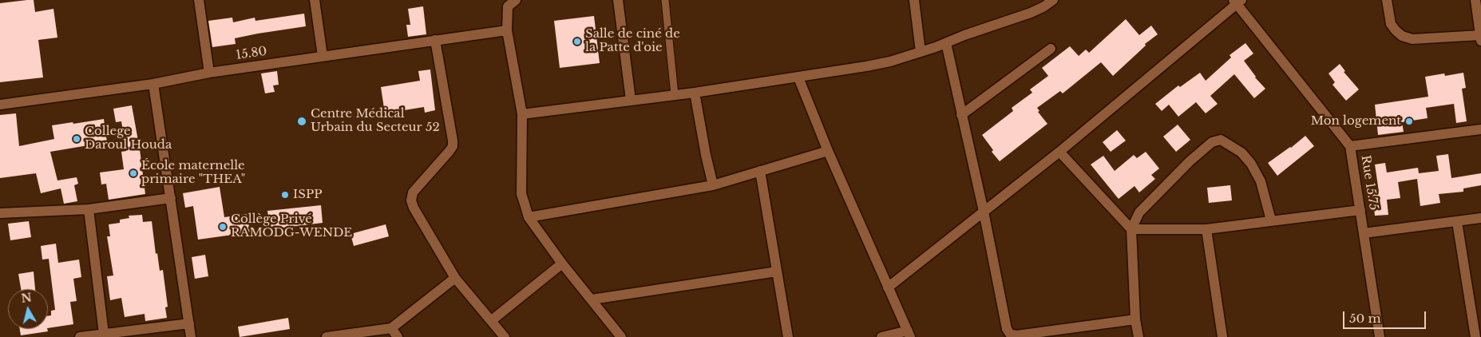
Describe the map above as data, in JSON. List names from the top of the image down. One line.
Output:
{"streets":{"street":["15.80","Rue 15.75"]},"places":["Salle de ciné de la Patte d'oie","Centre Médical Urbain du Secteur 52","Mon logement","College Daroul Houda","École maternelle primaire \"THEA\"","ISPP","Collège Privé RAMODG-WENDE"],"scale_bar":"50 m","north":"top"}
